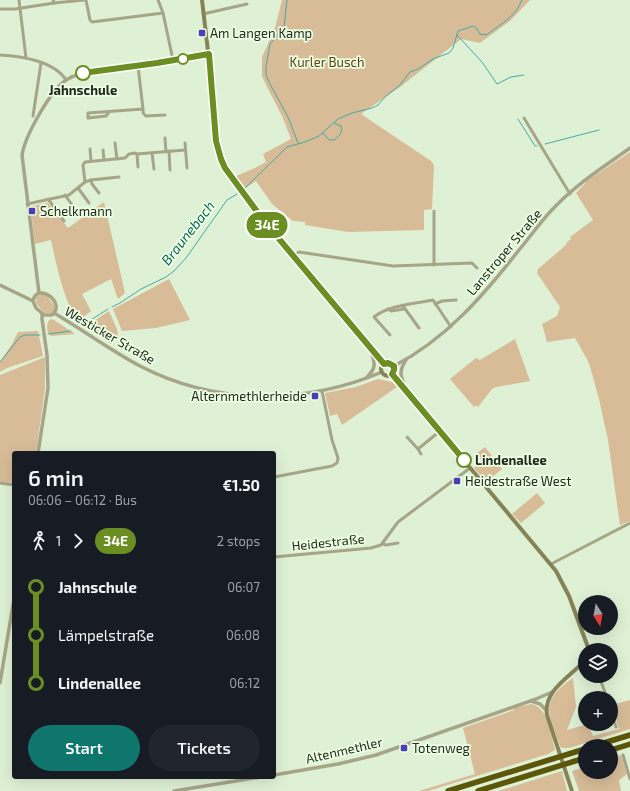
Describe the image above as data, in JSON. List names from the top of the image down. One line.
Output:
{"streets":{"street":["Lanstroper Straße","Westicker Straße","Heidestraße","Altenmethler"]},"crossings":[["Lanstroper Straße","Westicker Straße"]],"water":["Braunebach"],"parks":["Kurler Busch"],"places":{"transit":["Am Langen Kamp","Schelkmann","Alternmethlerheide","Heidestraße West","Totenweg"],"other":["Jahnschule","Lindenallee"]},"lines":["bus line 34E"],"north":"bottom","page":{"on_map":"34E","heading":["6 min","06:06 – 06:12 · Bus","€1.50"],"legs":["1","34E","2 stops"],"list":[{"name":"Jahnschule","value":"06:07"},{"name":"Lämpelstraße","value":"06:08"},{"name":"Lindenallee","value":"06:12"}],"map_buttons":["+","−"],"buttons":["Start","Tickets"]}}
